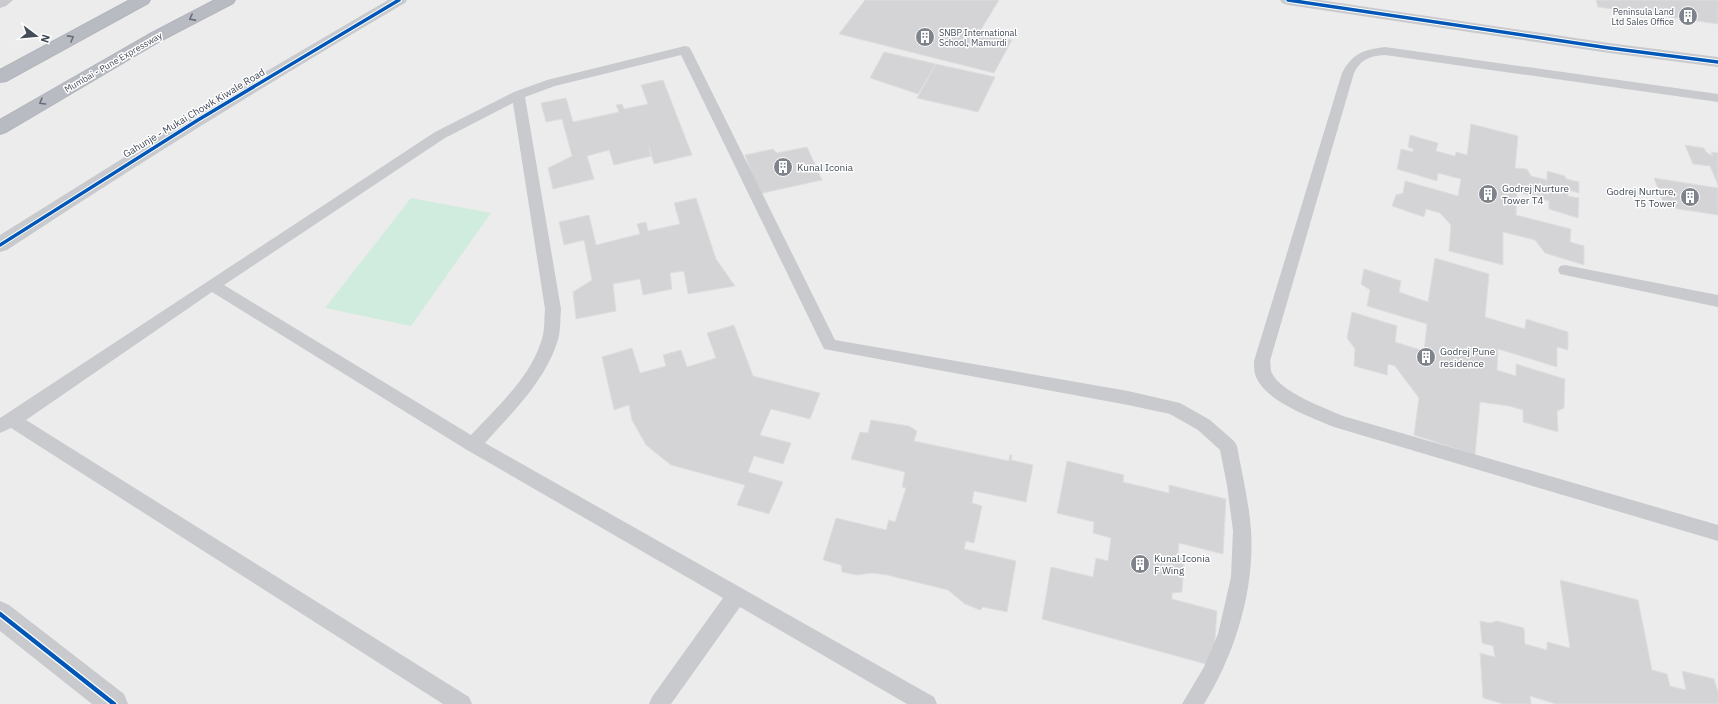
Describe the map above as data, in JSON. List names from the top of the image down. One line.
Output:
{"streets":{"highway":["Mumbai - Pune Expressway"],"street":["Gahunje - Mukai Chowk Kiwale Road"]},"places":{"building":["Peninsula Land Ltd Sales Office","SNBP International School, Mamurdi","Kunal Iconia","Godrej Nurture Tower T4","Godrej Nurture, T5 Tower","Godrej Pune residence","Kunal Iconia F Wing"]},"north":"right"}
